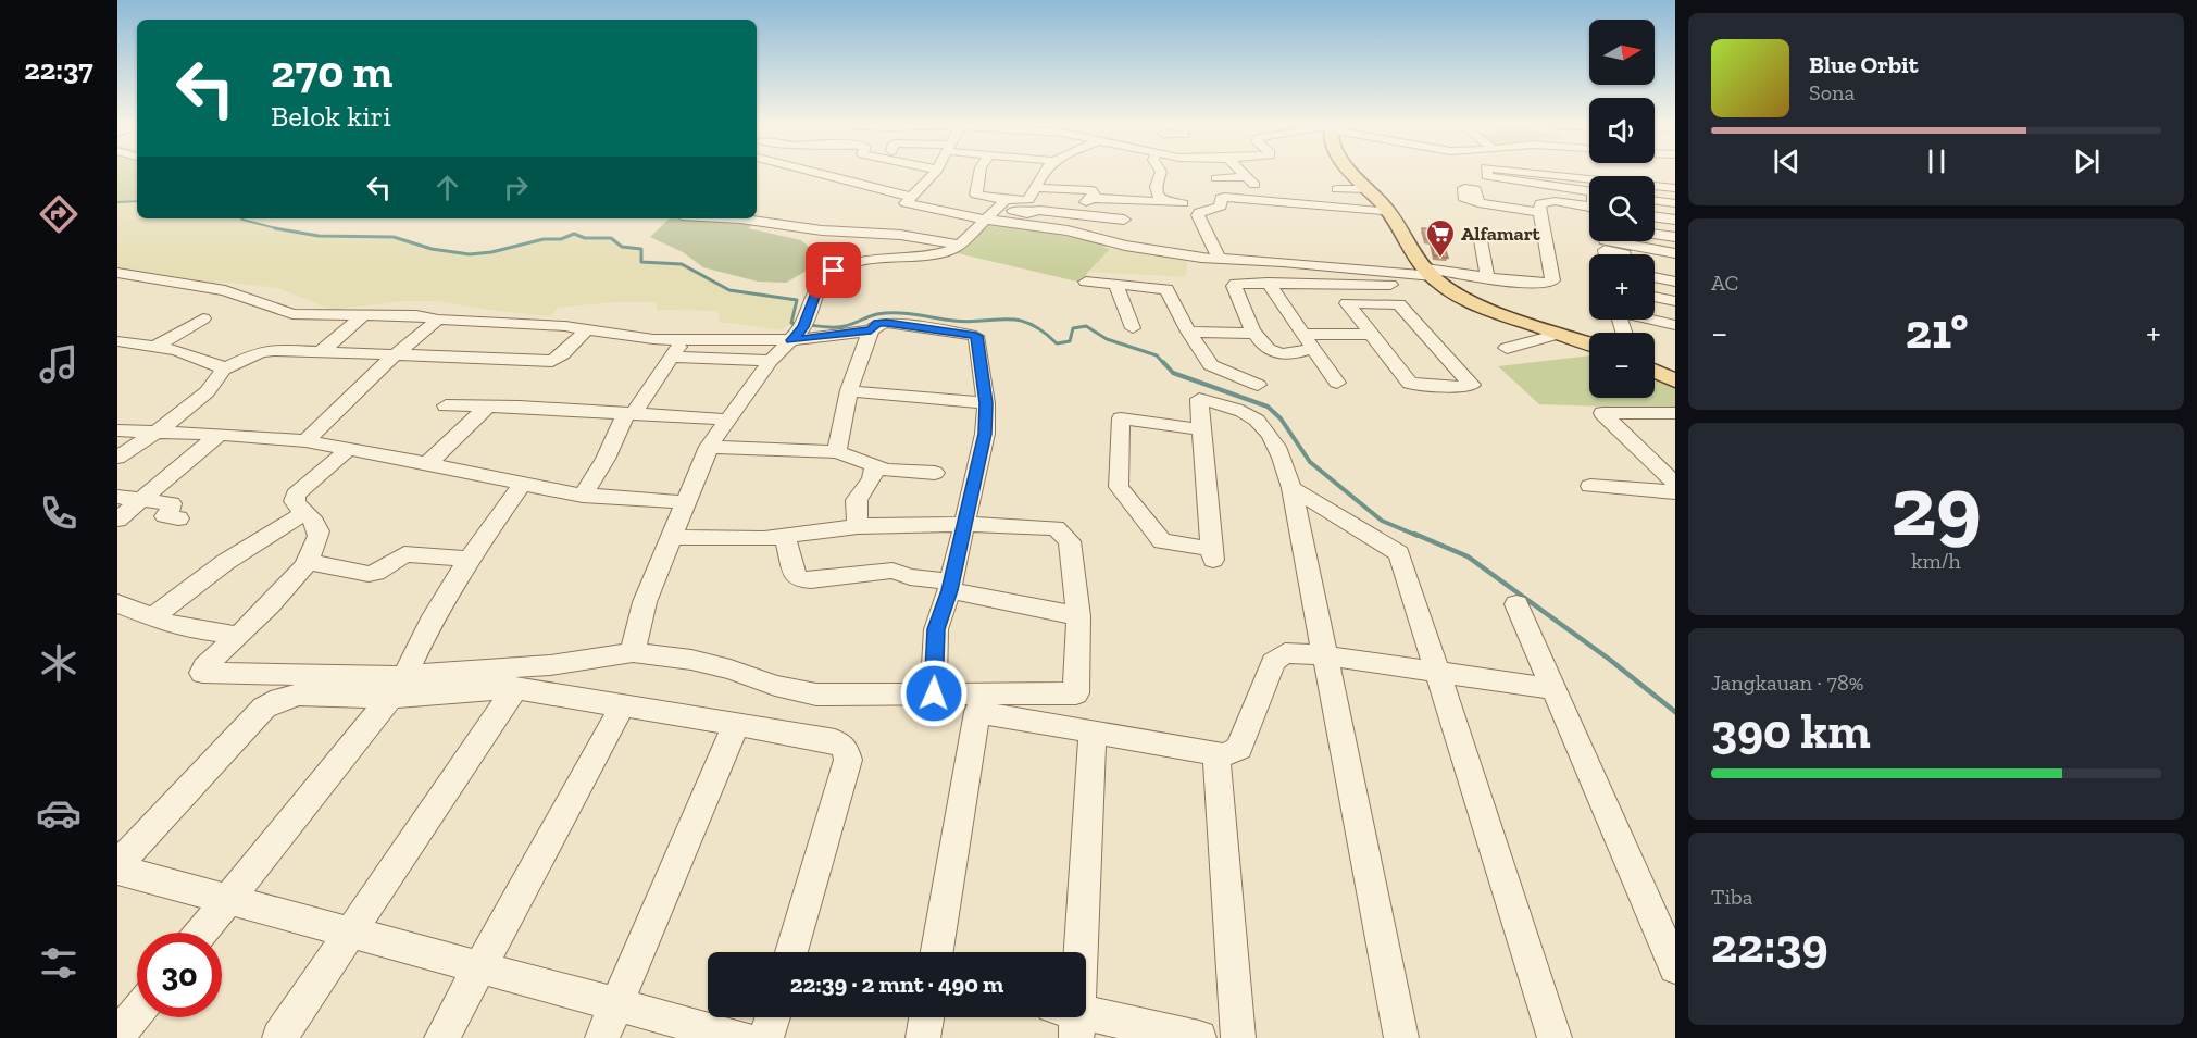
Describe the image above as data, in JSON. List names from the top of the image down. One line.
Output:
{"places":{"supermarket":["Alfamart"]},"north":"right","page":{"tabs":"22:37","map_buttons":["+","−"],"turn":["270 m","Belok kiri"],"song":["Blue Orbit","Sona"],"tile":["AC",["29","km/h"],["Jangkauan · 78%","390 km"],["Tiba","22:39"]],"heat":["−","21°","+"],"limit":"30","trip":"22:39 · 2 mnt · 490 m"}}
